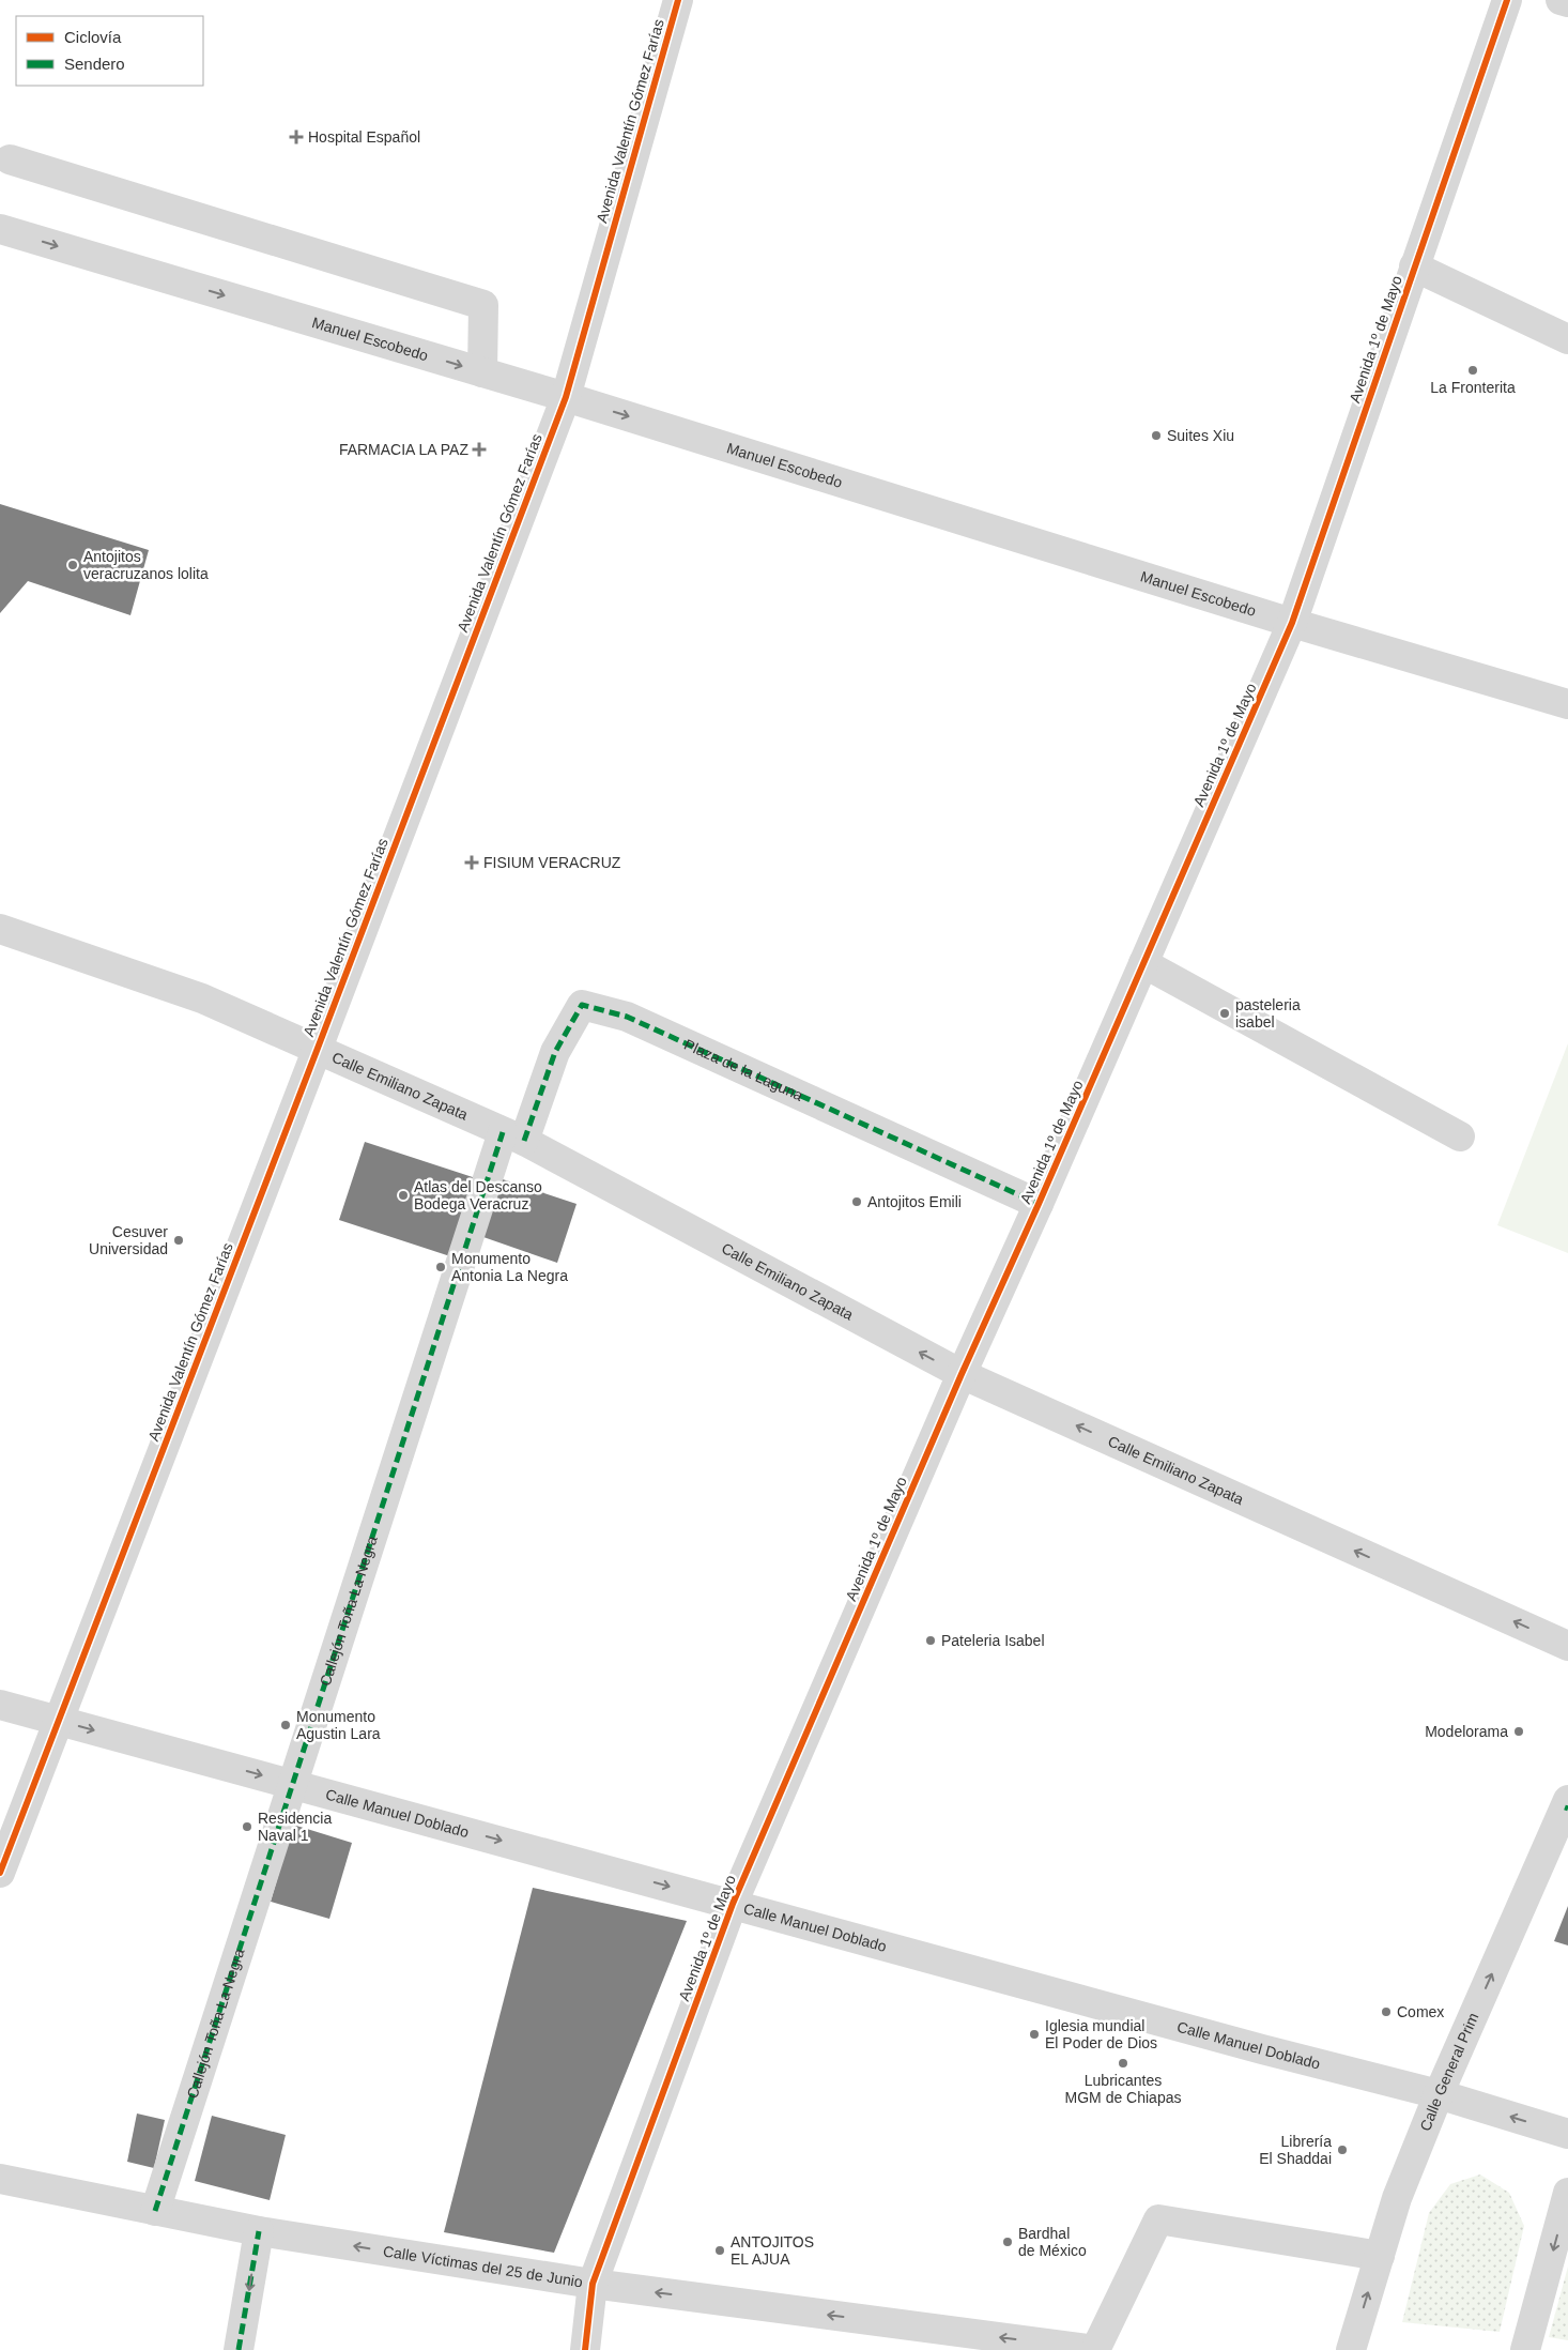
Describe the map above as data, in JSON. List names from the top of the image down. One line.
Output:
{"streets":{"street":["Avenida Valentín Gómez Farías","Manuel Escobedo","Avenida 1º de Mayo","Plaza de la Laguna","Calle Emiliano Zapata","Callejón Toña La Negra","Calle Manuel Doblado","Calle General Prim","Calle Víctimas del 25 de Junio"]},"crossings":[["Avenida Valentín Gómez Farías","Manuel Escobedo"],["Avenida Valentín Gómez Farías","Calle Emiliano Zapata"],["Avenida Valentín Gómez Farías","Calle Manuel Doblado"],["Manuel Escobedo","Avenida 1º de Mayo"],["Avenida 1º de Mayo","Plaza de la Laguna"],["Avenida 1º de Mayo","Calle Emiliano Zapata"],["Avenida 1º de Mayo","Calle Manuel Doblado"],["Avenida 1º de Mayo","Calle Víctimas del 25 de Junio"],["Plaza de la Laguna","Calle Emiliano Zapata"],["Plaza de la Laguna","Callejón Toña La Negra"],["Calle Emiliano Zapata","Callejón Toña La Negra"],["Callejón Toña La Negra","Calle Manuel Doblado"],["Callejón Toña La Negra","Calle Víctimas del 25 de Junio"],["Calle Manuel Doblado","Calle General Prim"]],"one_way":["Calle Emiliano Zapata","Calle General Prim","Calle Víctimas del 25 de Junio"],"places":{"health":["Hospital Español","FARMACIA LA PAZ","FISIUM VERACRUZ"],"other":["La Fronterita","Suites Xiu","Antojitos veracruzanos lolita","pasteleria isabel","Atlas del Descanso Bodega Veracruz","Antojitos Emili","Cesuver Universidad","Monumento Antonia La Negra","Pateleria Isabel","Monumento Agustin Lara","Modelorama","Residencia Naval 1","Comex","Iglesia mundial El Poder de Dios","Lubricantes MGM de Chiapas","Librería El Shaddai","Bardhal de México","ANTOJITOS EL AJUA"]},"legend":["Ciclovía","Sendero"]}
